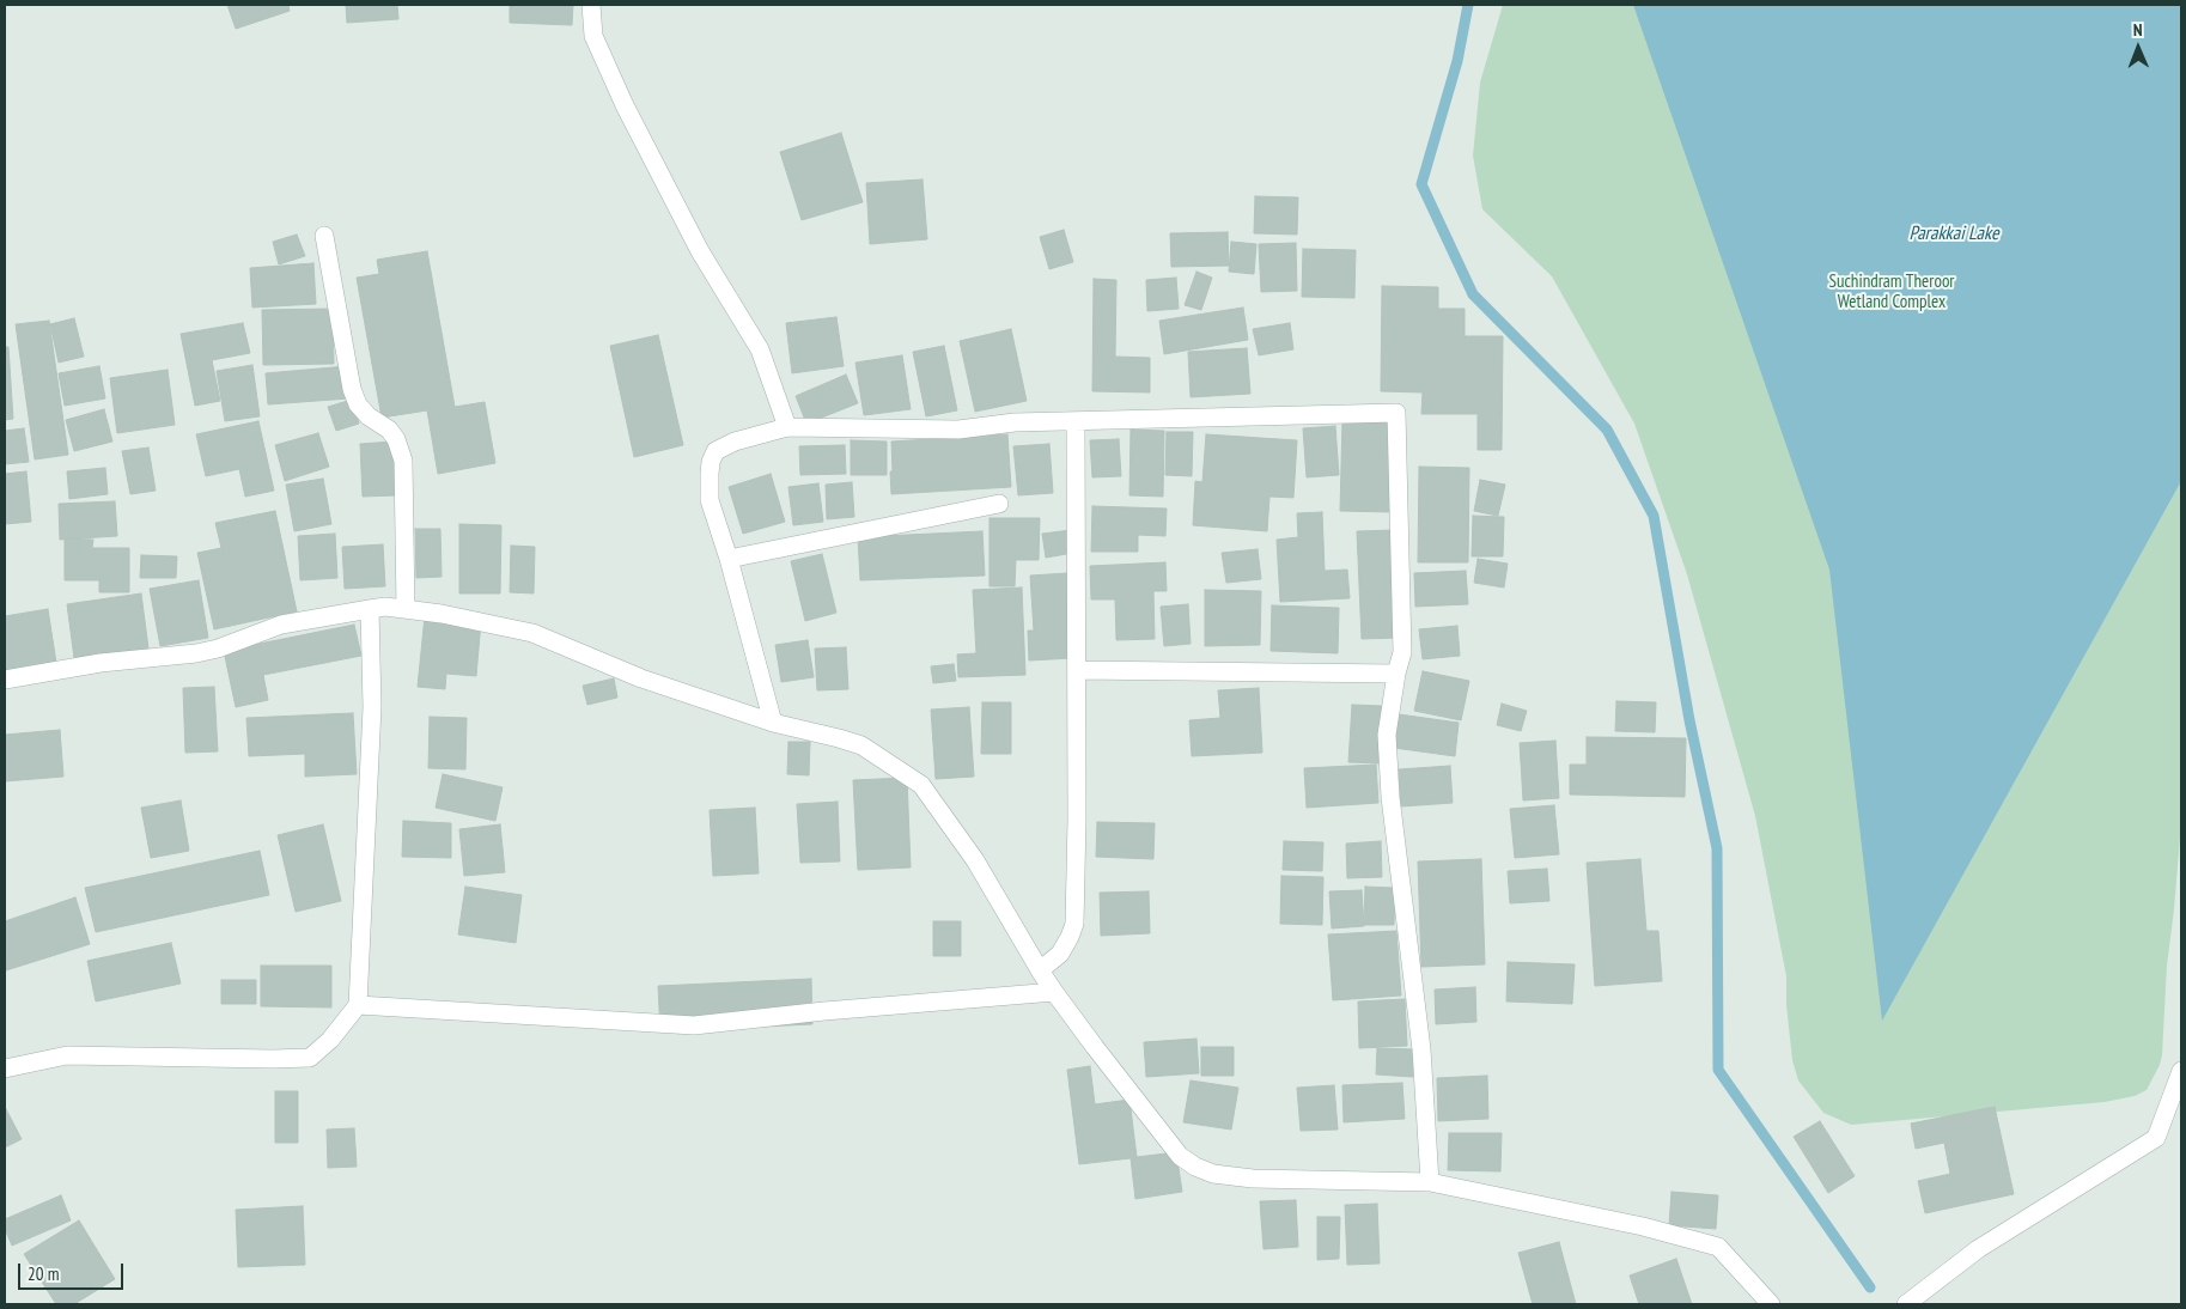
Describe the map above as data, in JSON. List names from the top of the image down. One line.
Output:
{"water":["Parakkai Lake"],"parks":["Suchindram Theroor Wetland Complex"],"scale_bar":"20 m","north":"top"}
